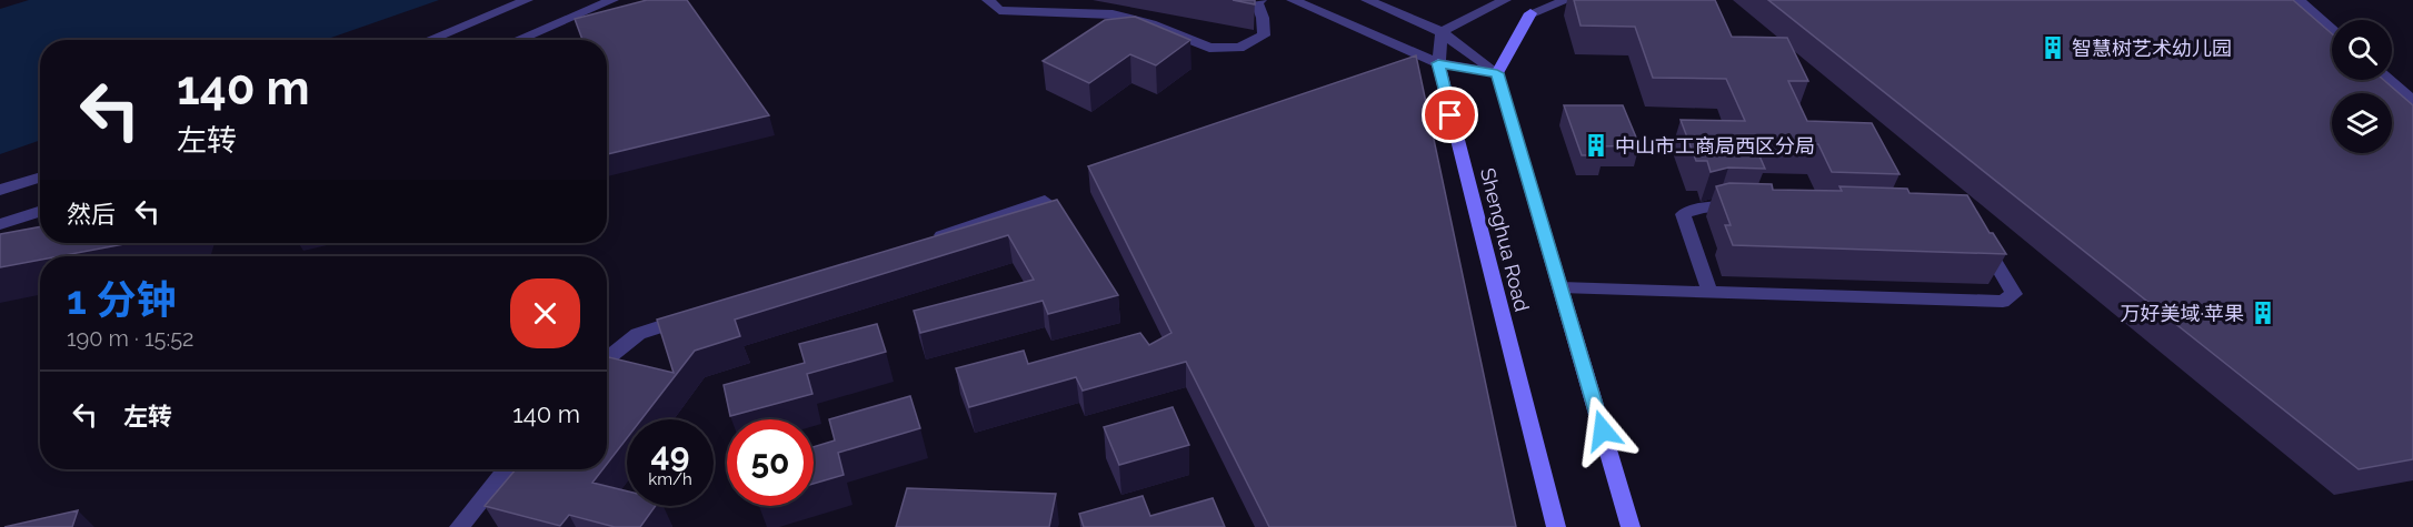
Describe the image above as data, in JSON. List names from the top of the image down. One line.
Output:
{"streets":{"main road":["Shenghua Road"]},"places":{"building":["智慧树艺术幼儿园","中山市工商局西区分局","万好美域·苹果"]},"page":{"turn":["140 m","左转"],"then":"然后","heading":["1 分钟","190 m · 15:52"],"list":[{"name":"左转","value":"140 m"}],"speed":"49 km/h","limit":"50"}}
